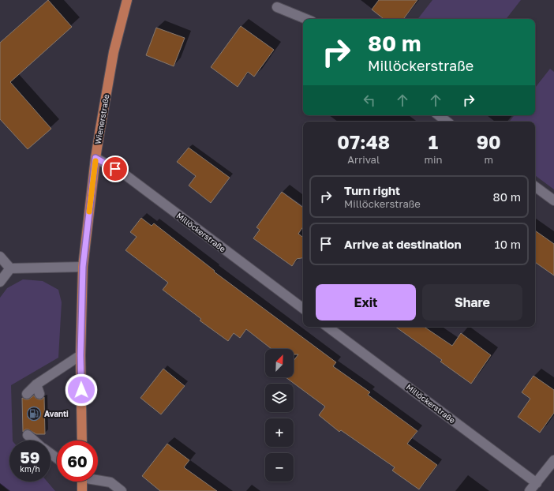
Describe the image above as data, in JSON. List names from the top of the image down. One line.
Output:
{"streets":{"main road":["Wienerstraße"],"street":["Millöckerstraße"]},"crossings":[["Wienerstraße","Millöckerstraße"]],"places":{"fuel station":["Avanti"]},"north":"top right","page":{"turn":["80 m","Millöckerstraße"],"eta":["07:48","Arrival","1","min","90","m"],"list":[{"name":"Turn right","note":"Millöckerstraße","value":"80 m"},{"name":"Arrive at destination","value":"10 m"}],"buttons":["Exit","Share"],"map_buttons":["+","−"],"speed":"59 km/h","limit":"60"}}
